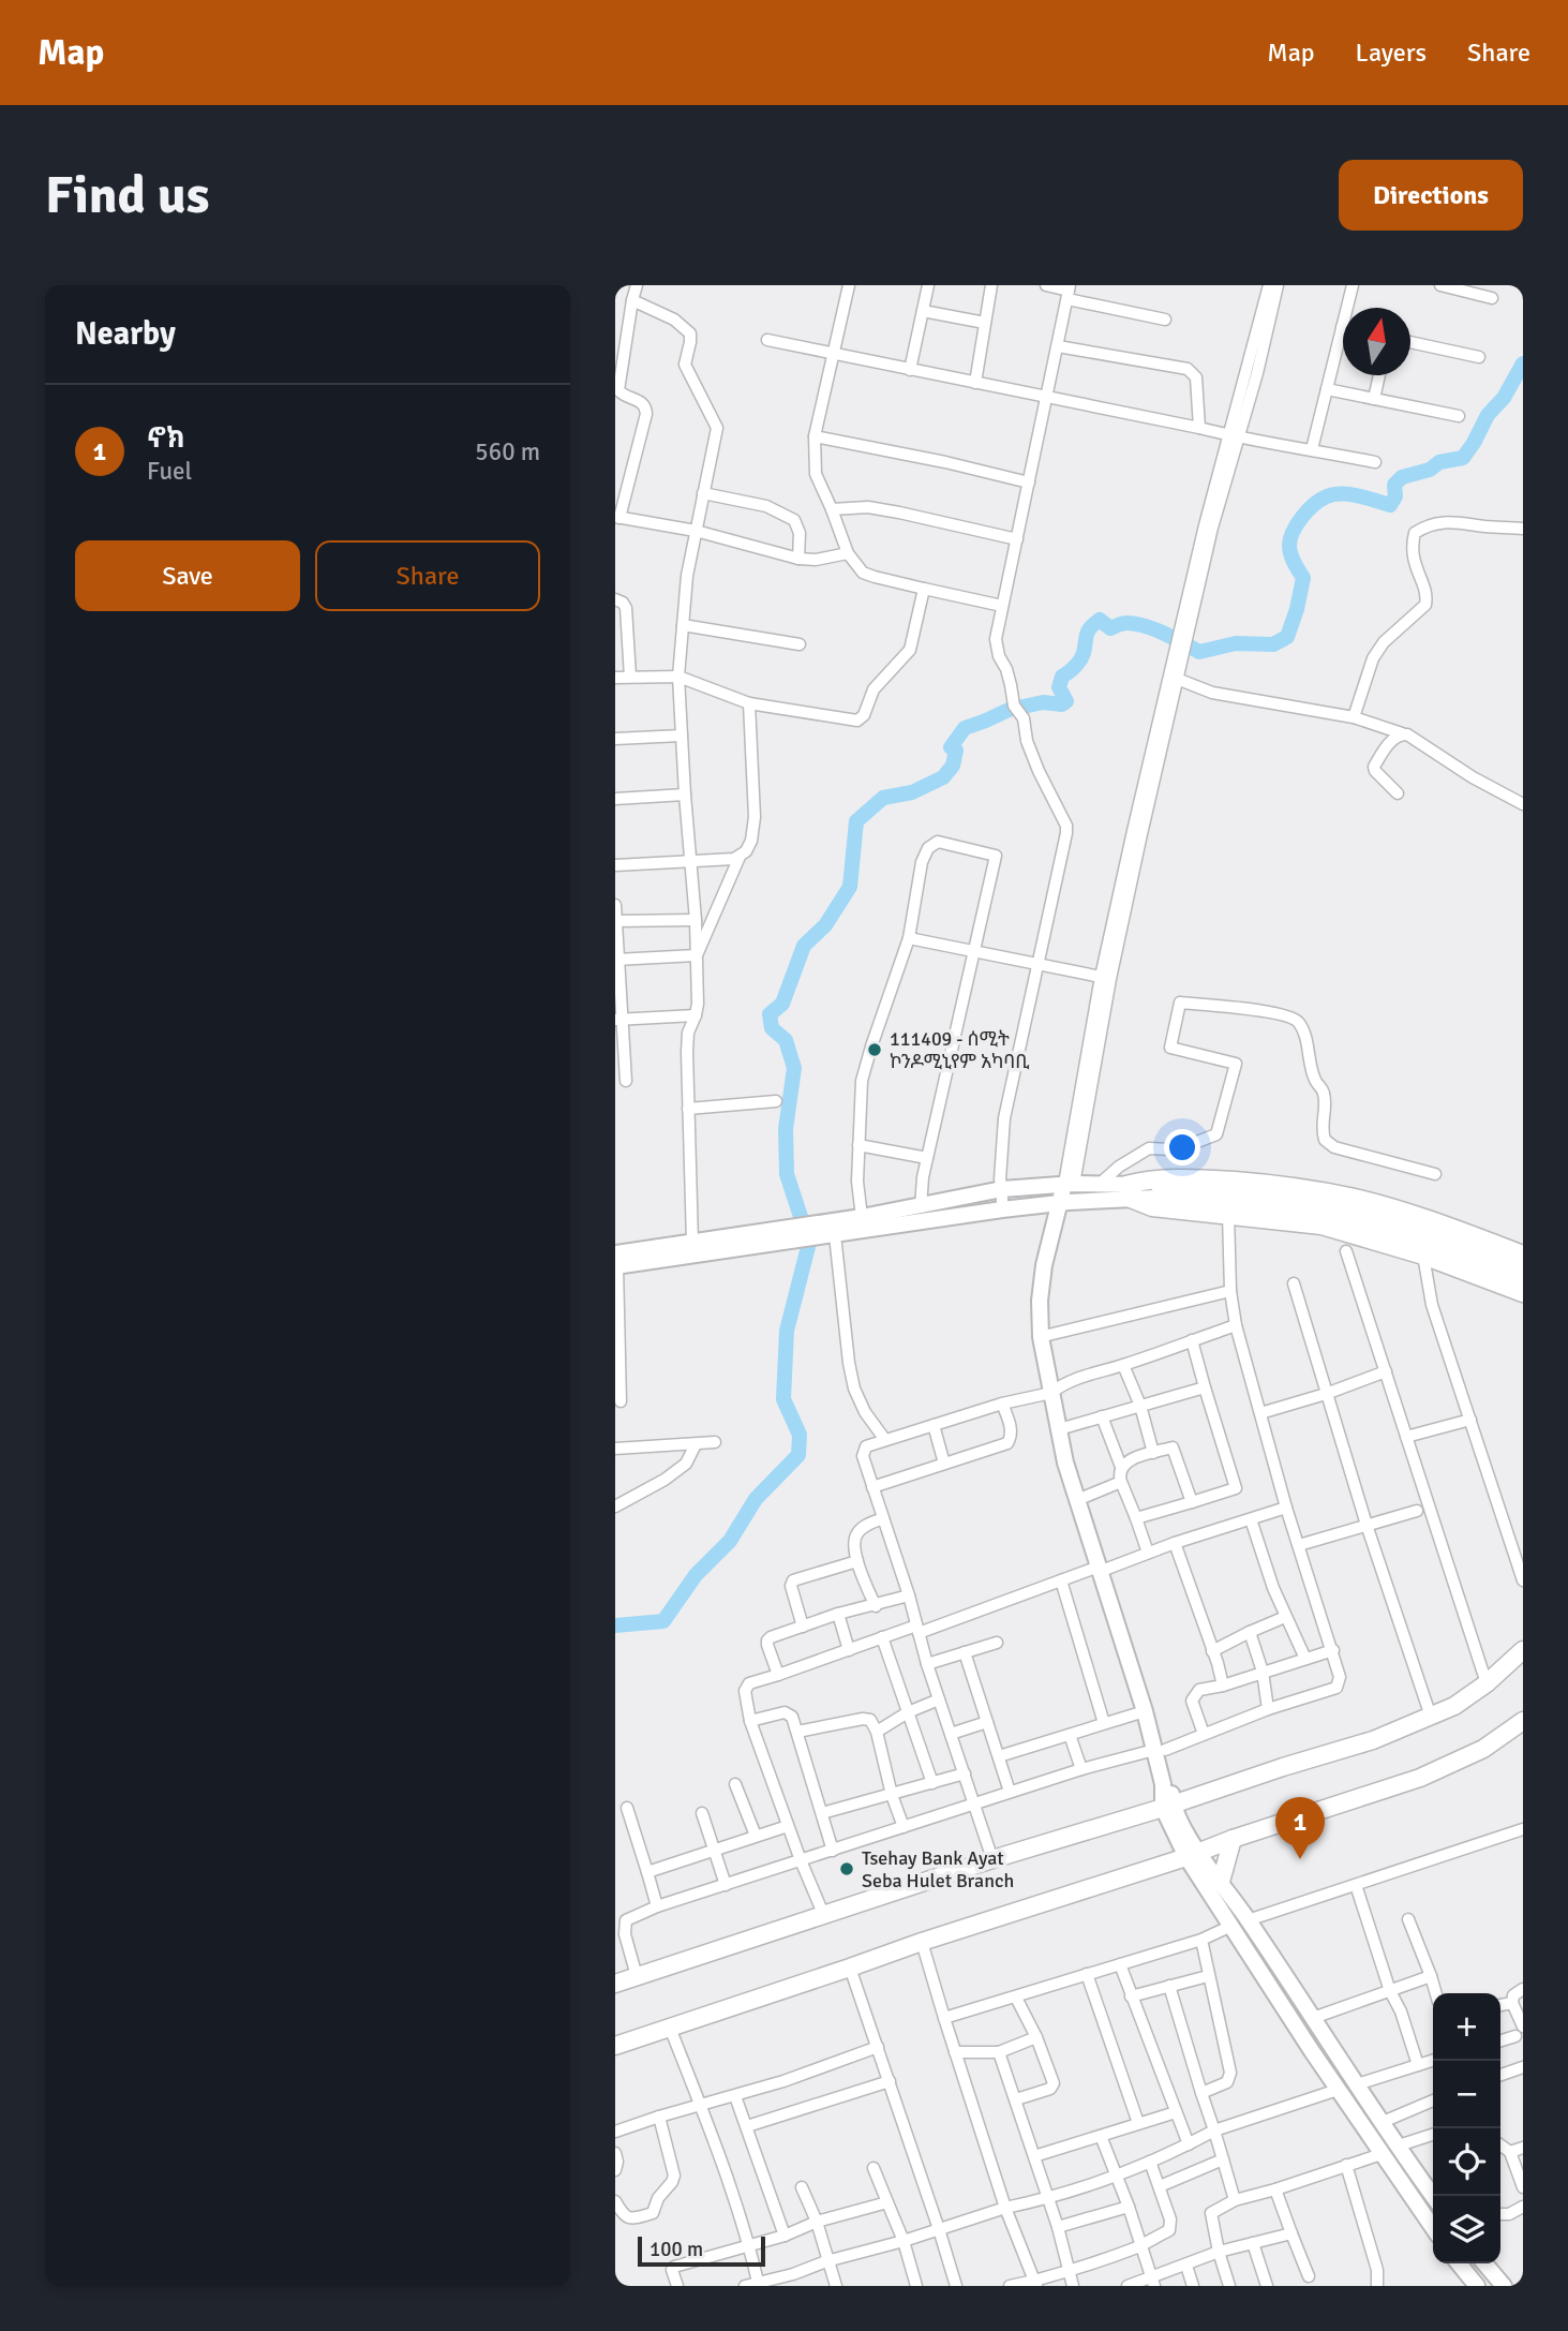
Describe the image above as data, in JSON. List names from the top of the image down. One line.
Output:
{"places":["111409 - ሰሚት ኮንዶሚኒየም አካባቢ","Tsehay Bank Ayat Seba Hulet Branch"],"scale_bar":"100 m","north":"top","page":{"header":"Map","nav":["Map","Layers","Share"],"buttons":["Directions",["Save","Share"]],"title":"Find us","heading":"Nearby","list":[{"mark":"1","name":"ኖክ","note":"Fuel","value":"560 m"}],"pins":"1","map_buttons":["+","−"],"scale":"100 m"}}
